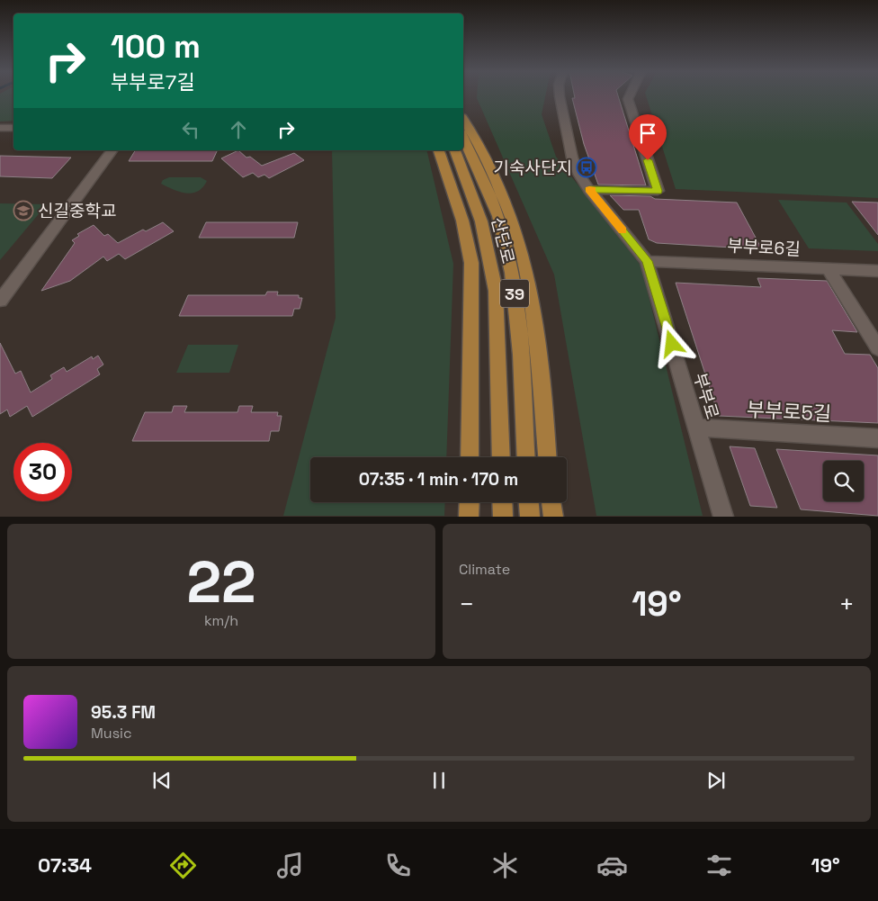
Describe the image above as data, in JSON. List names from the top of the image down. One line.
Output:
{"streets":{"main road":["산단로","39"],"street":["부부로6길","부부로","부부로5길"]},"crossings":[["부부로6길","부부로"],["부부로","부부로5길"]],"places":{"bus stop":["기숙사단지"],"school or university":["신길중학교"]},"page":{"turn":["100 m","부부로7길"],"limit":"30","trip":"07:35 · 1 min · 170 m","tile":[["22","km/h"],"Climate"],"heat":["−","19°","+"],"song":["95.3 FM","Music"],"tabs":["07:34","19°"]}}
